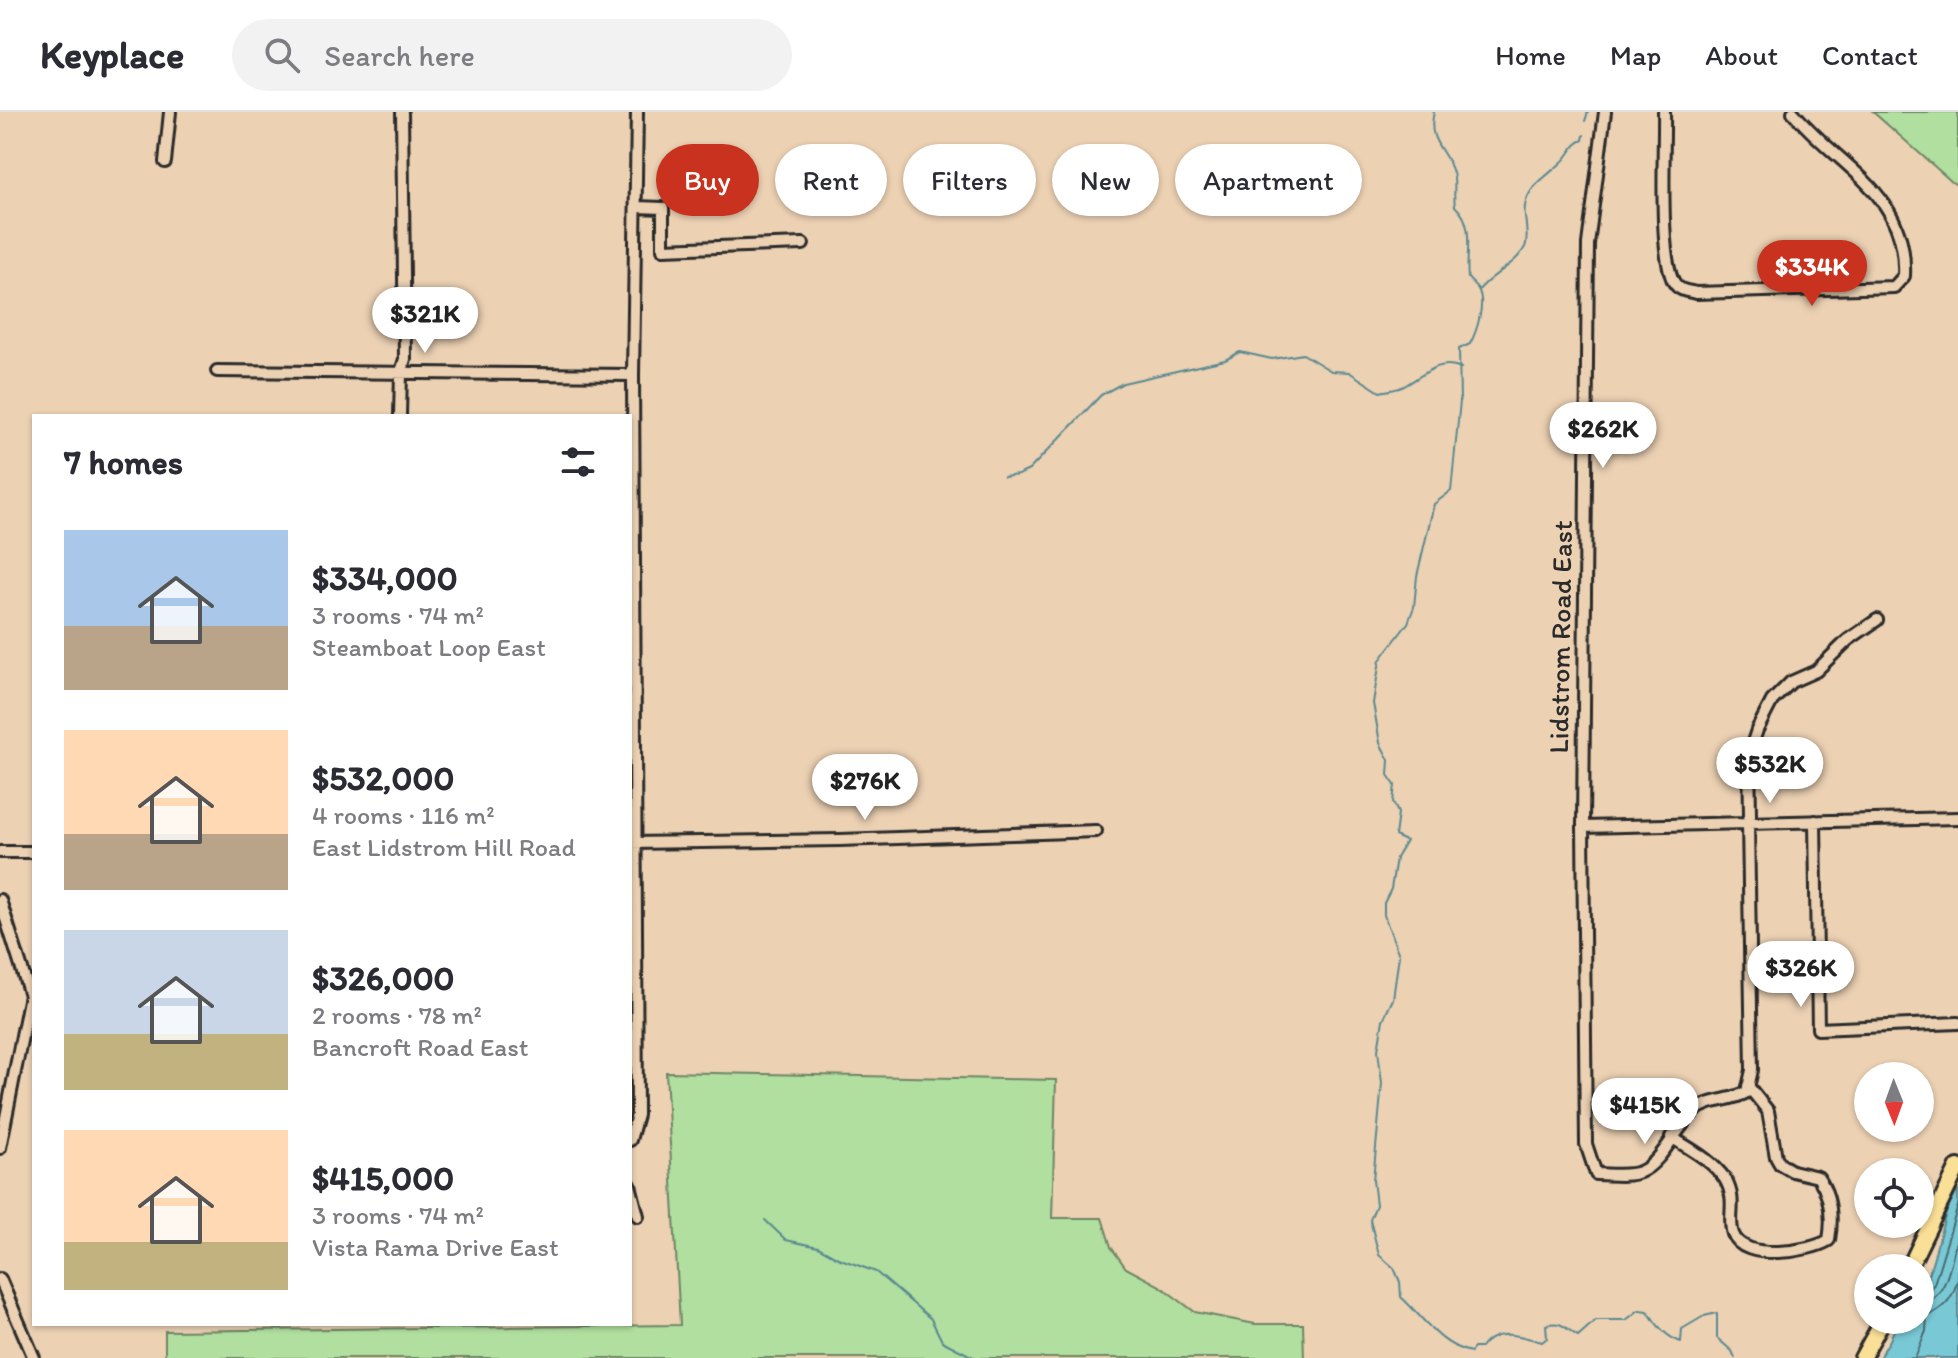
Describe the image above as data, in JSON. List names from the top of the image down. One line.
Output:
{"streets":{"street":["Lidstrom Road East"]},"north":"bottom","page":{"header":"Keyplace","search":"Search here","nav":["Home","Map","About","Contact"],"chip":["Buy","Rent","Filters","New","Apartment"],"price":["$334K","$321K","$262K","$532K","$276K","$326K","$415K"],"heading":"7 homes","list":[{"name":"$334,000","note":"3 rooms · 74 m² · Steamboat Loop East"},{"name":"$532,000","note":"4 rooms · 116 m² · East Lidstrom Hill Road"},{"name":"$326,000","note":"2 rooms · 78 m² · Bancroft Road East"},{"name":"$415,000","note":"3 rooms · 74 m² · Vista Rama Drive East"}]}}
